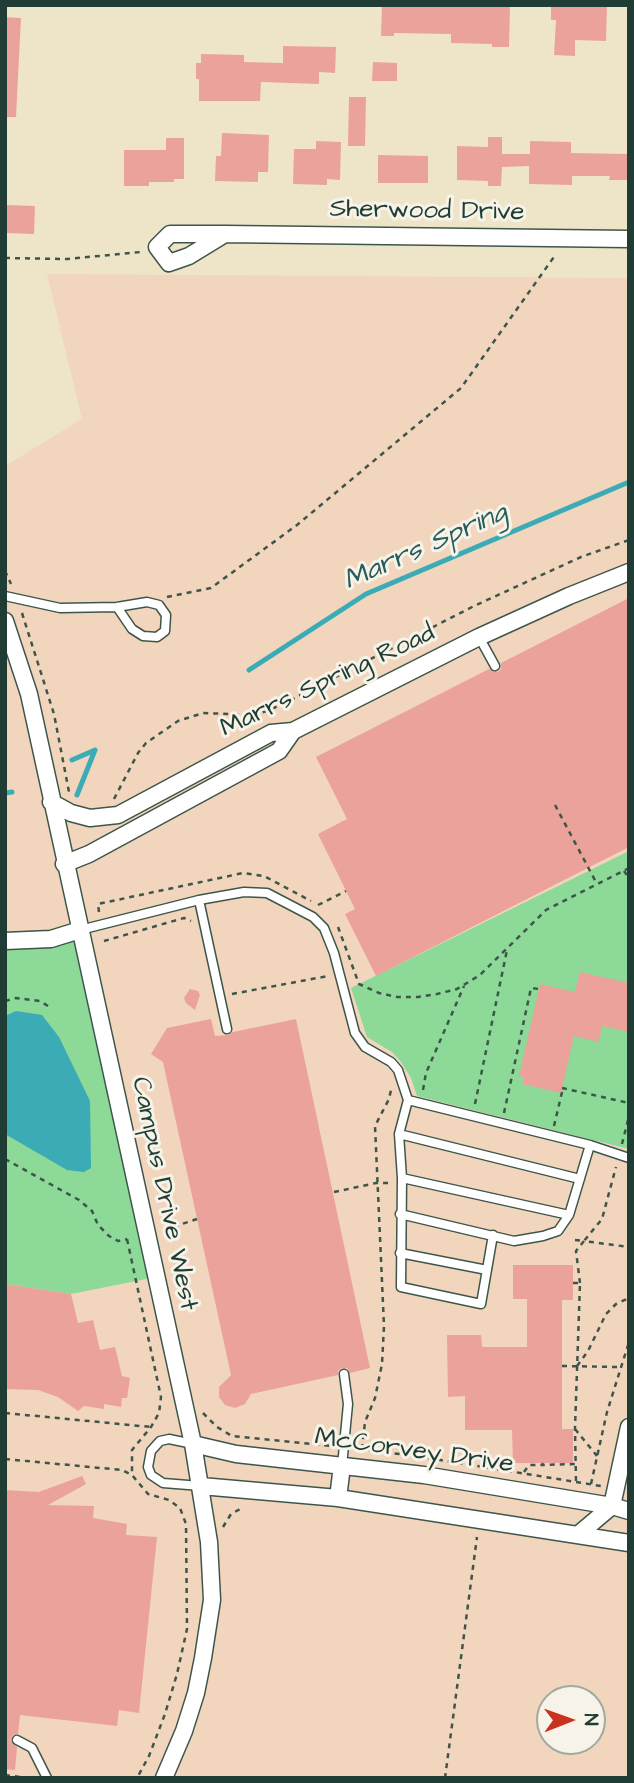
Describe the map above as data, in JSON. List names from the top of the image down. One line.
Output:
{"streets":{"street":["Sherwood Drive","Marrs Spring Road","Campus Drive West","McCorvey Drive"]},"crossings":[["Marrs Spring Road","Campus Drive West"],["Campus Drive West","McCorvey Drive"]],"water":["Marrs Spring"],"north":"right"}
